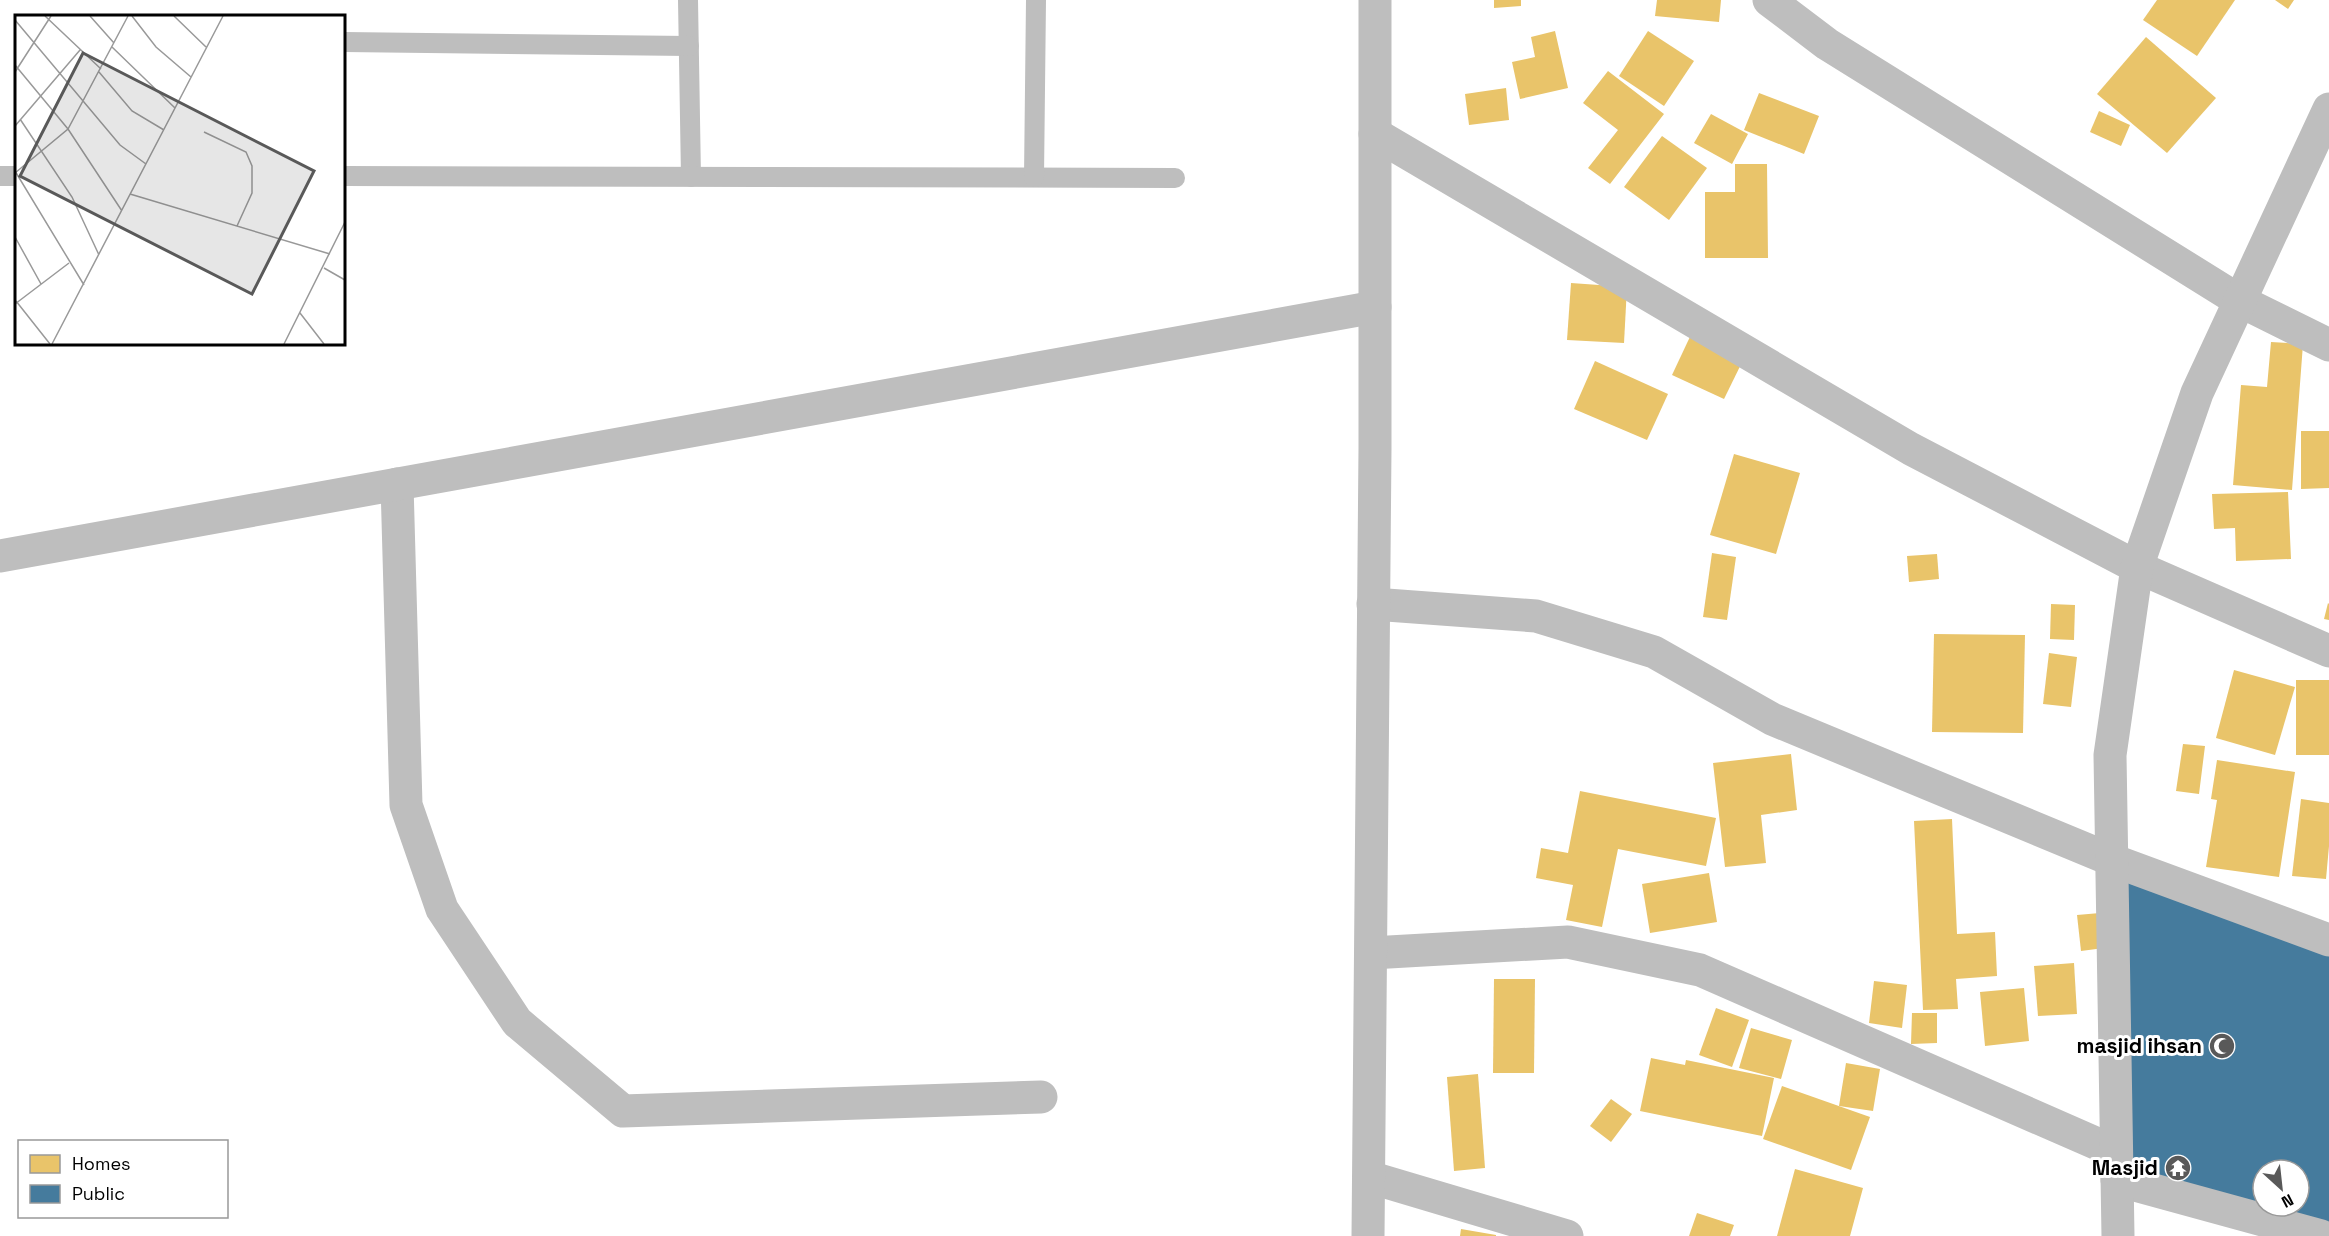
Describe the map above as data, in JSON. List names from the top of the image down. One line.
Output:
{"places":{"mosque":["masjid ihsan"],"temple":["Masjid"]},"legend":["Homes","Public"],"north":"bottom right"}
